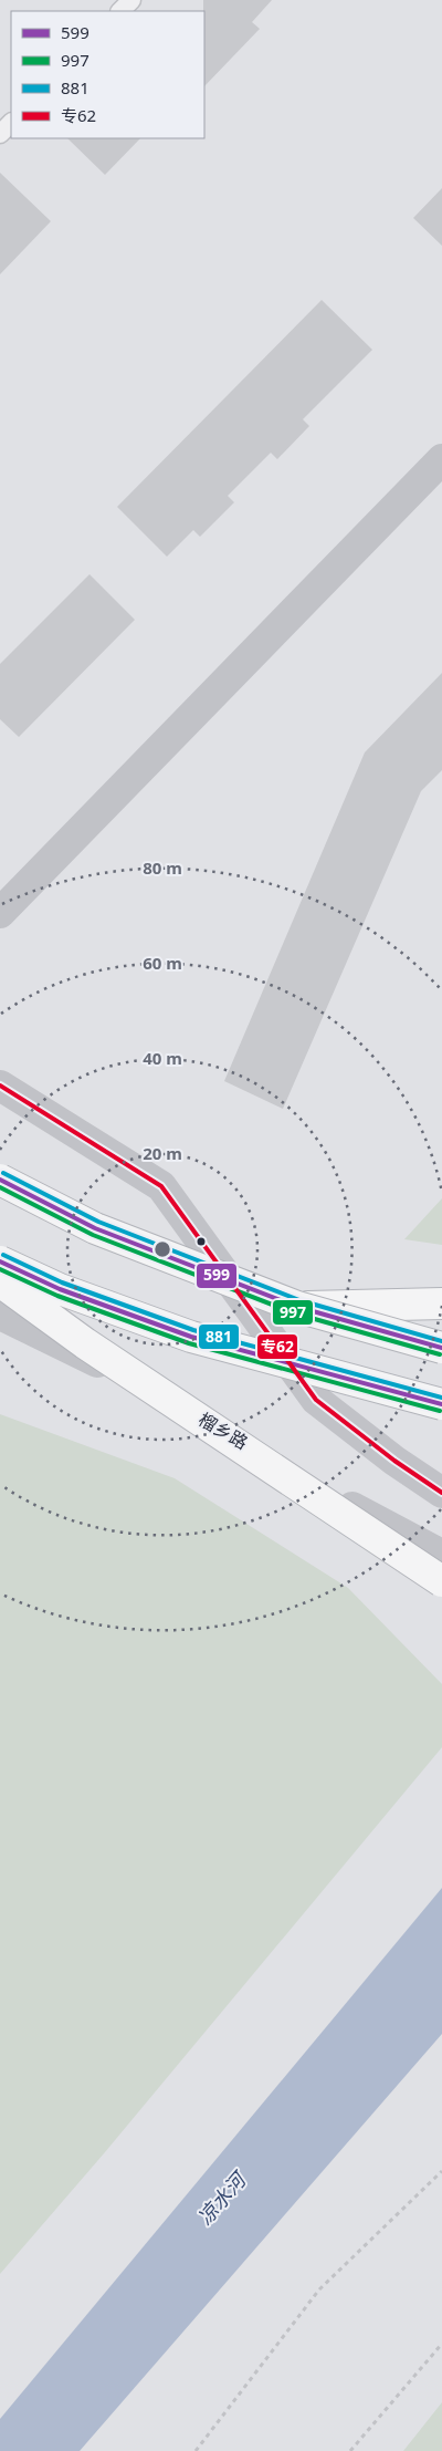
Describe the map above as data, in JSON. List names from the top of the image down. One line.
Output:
{"streets":{"street":["榴乡路"]},"water":["凉水河"],"lines":["transit line 专62","transit line 881","transit line 599","transit line 997"],"legend":["599","997","881","专62"],"rings":["80 m","60 m","40 m","20 m"]}
